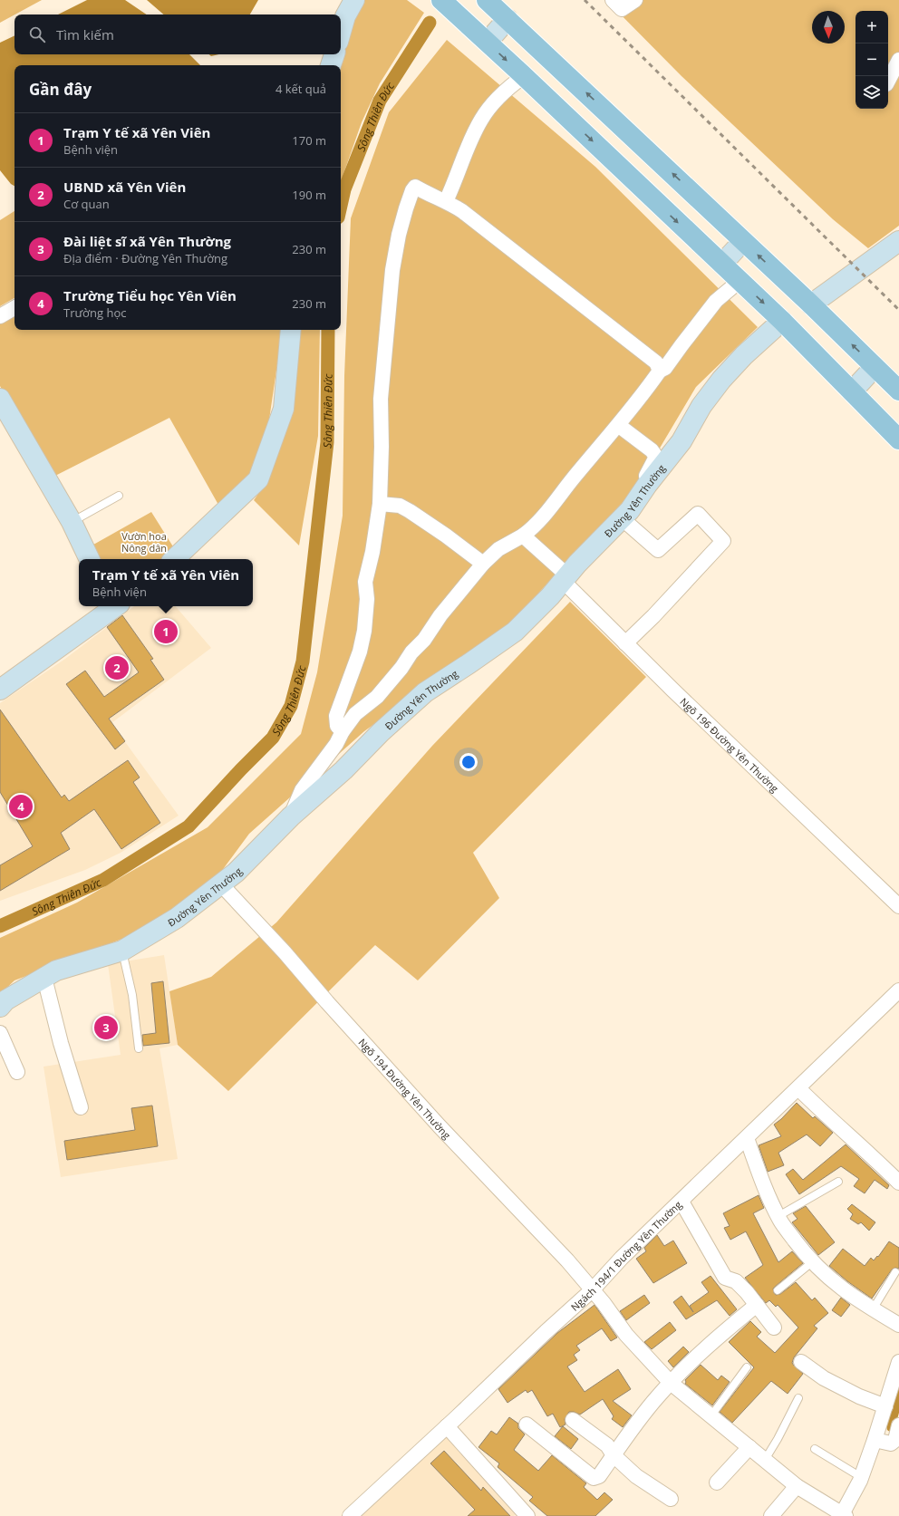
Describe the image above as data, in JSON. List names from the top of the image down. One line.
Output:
{"streets":{"main road":["Đường Yên Thường"],"street":["Ngõ 196 Đường Yên Thường","Ngõ 194 Đường Yên Thường","Ngách 194/1 Đường Yên Thường"]},"crossings":[["Đường Yên Thường","Ngõ 196 Đường Yên Thường"],["Đường Yên Thường","Ngõ 194 Đường Yên Thường"],["Ngõ 194 Đường Yên Thường","Ngách 194/1 Đường Yên Thường"]],"water":["Sông Thiên Đức"],"parks":["Vườn hoa Nông dân"],"north":"bottom","page":{"map_buttons":["+","−"],"search":"Tìm kiếm","heading":["Gần đây","4 kết quả"],"list":[{"mark":"1","name":"Trạm Y tế xã Yên Viên","note":"Bệnh viện","value":"170 m"},{"mark":"2","name":"UBND xã Yên Viên","note":"Cơ quan","value":"190 m"},{"mark":"3","name":"Đài liệt sĩ xã Yên Thường","note":"Địa điểm · Đường Yên Thường","value":"230 m"},{"mark":"4","name":"Trường Tiểu học Yên Viên","note":"Trường học","value":"230 m"}],"popup":["Trạm Y tế xã Yên Viên","Bệnh viện"],"pins":["1","2","4","3"]}}
